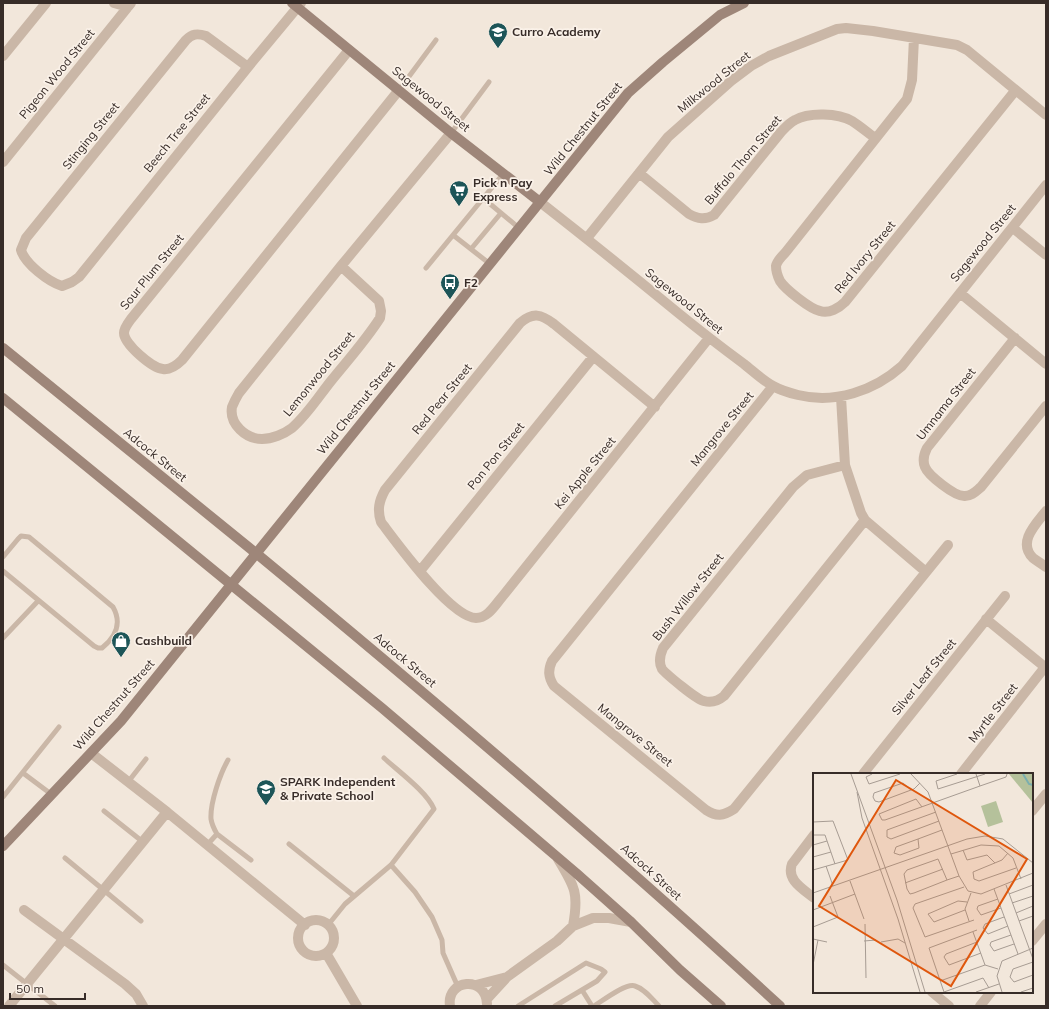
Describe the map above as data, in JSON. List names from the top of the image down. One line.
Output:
{"streets":{"main road":["Sagewood Street","Wild Chestnut Street","Adcock Street"],"street":["Pigeon Wood Street","Milkwood Street","Beech Tree Street","Stinging Street","Buffalo Thorn Street","Red Ivory Street","Sour Plum Street","Lemonwood Street","Red Pear Street","Umnama Street","Mangrove Street","Pon Pon Street","Kei Apple Street","Bush Willow Street","Silver Leaf Street","Myrtle Street"]},"crossings":[["Milkwood Street","Sagewood Street"],["Milkwood Street","Buffalo Thorn Street"],["Milkwood Street","Red Ivory Street"],["Sagewood Street","Wild Chestnut Street"],["Sagewood Street","Beech Tree Street"],["Sagewood Street","Sour Plum Street"],["Sagewood Street","Lemonwood Street"],["Sagewood Street","Mangrove Street"],["Sagewood Street","Kei Apple Street"],["Wild Chestnut Street","Adcock Street"],["Beech Tree Street","Stinging Street"],["Buffalo Thorn Street","Red Ivory Street"],["Red Pear Street","Pon Pon Street"],["Red Pear Street","Kei Apple Street"]],"places":{"school or university":["Curro Academy","SPARK Independent & Private School"],"supermarket":["Pick n Pay Express"],"bus stop":["F2"],"shop":["Cashbuild"]},"scale_bar":"50 m"}
